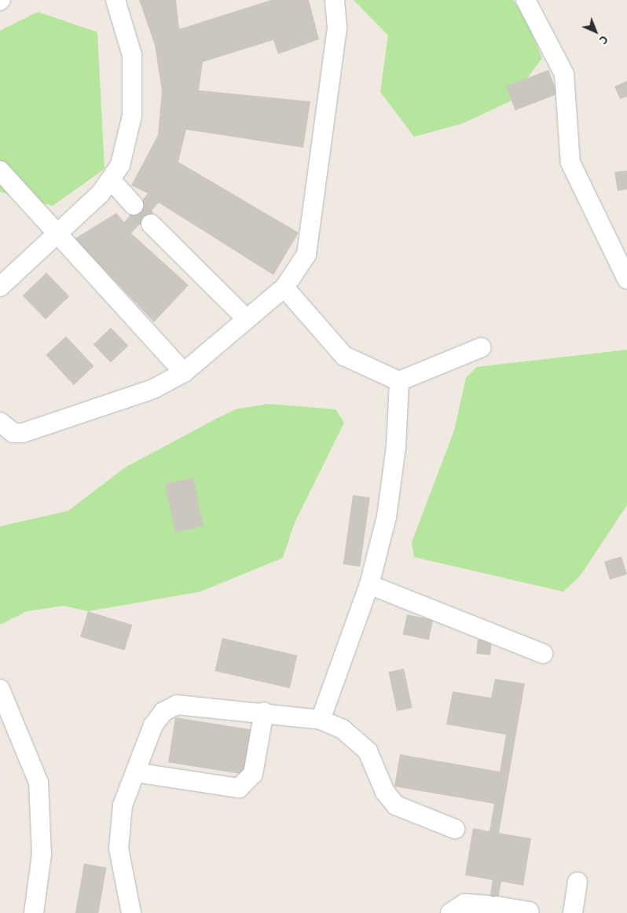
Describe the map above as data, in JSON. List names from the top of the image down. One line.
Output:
{"north":"bottom right"}
